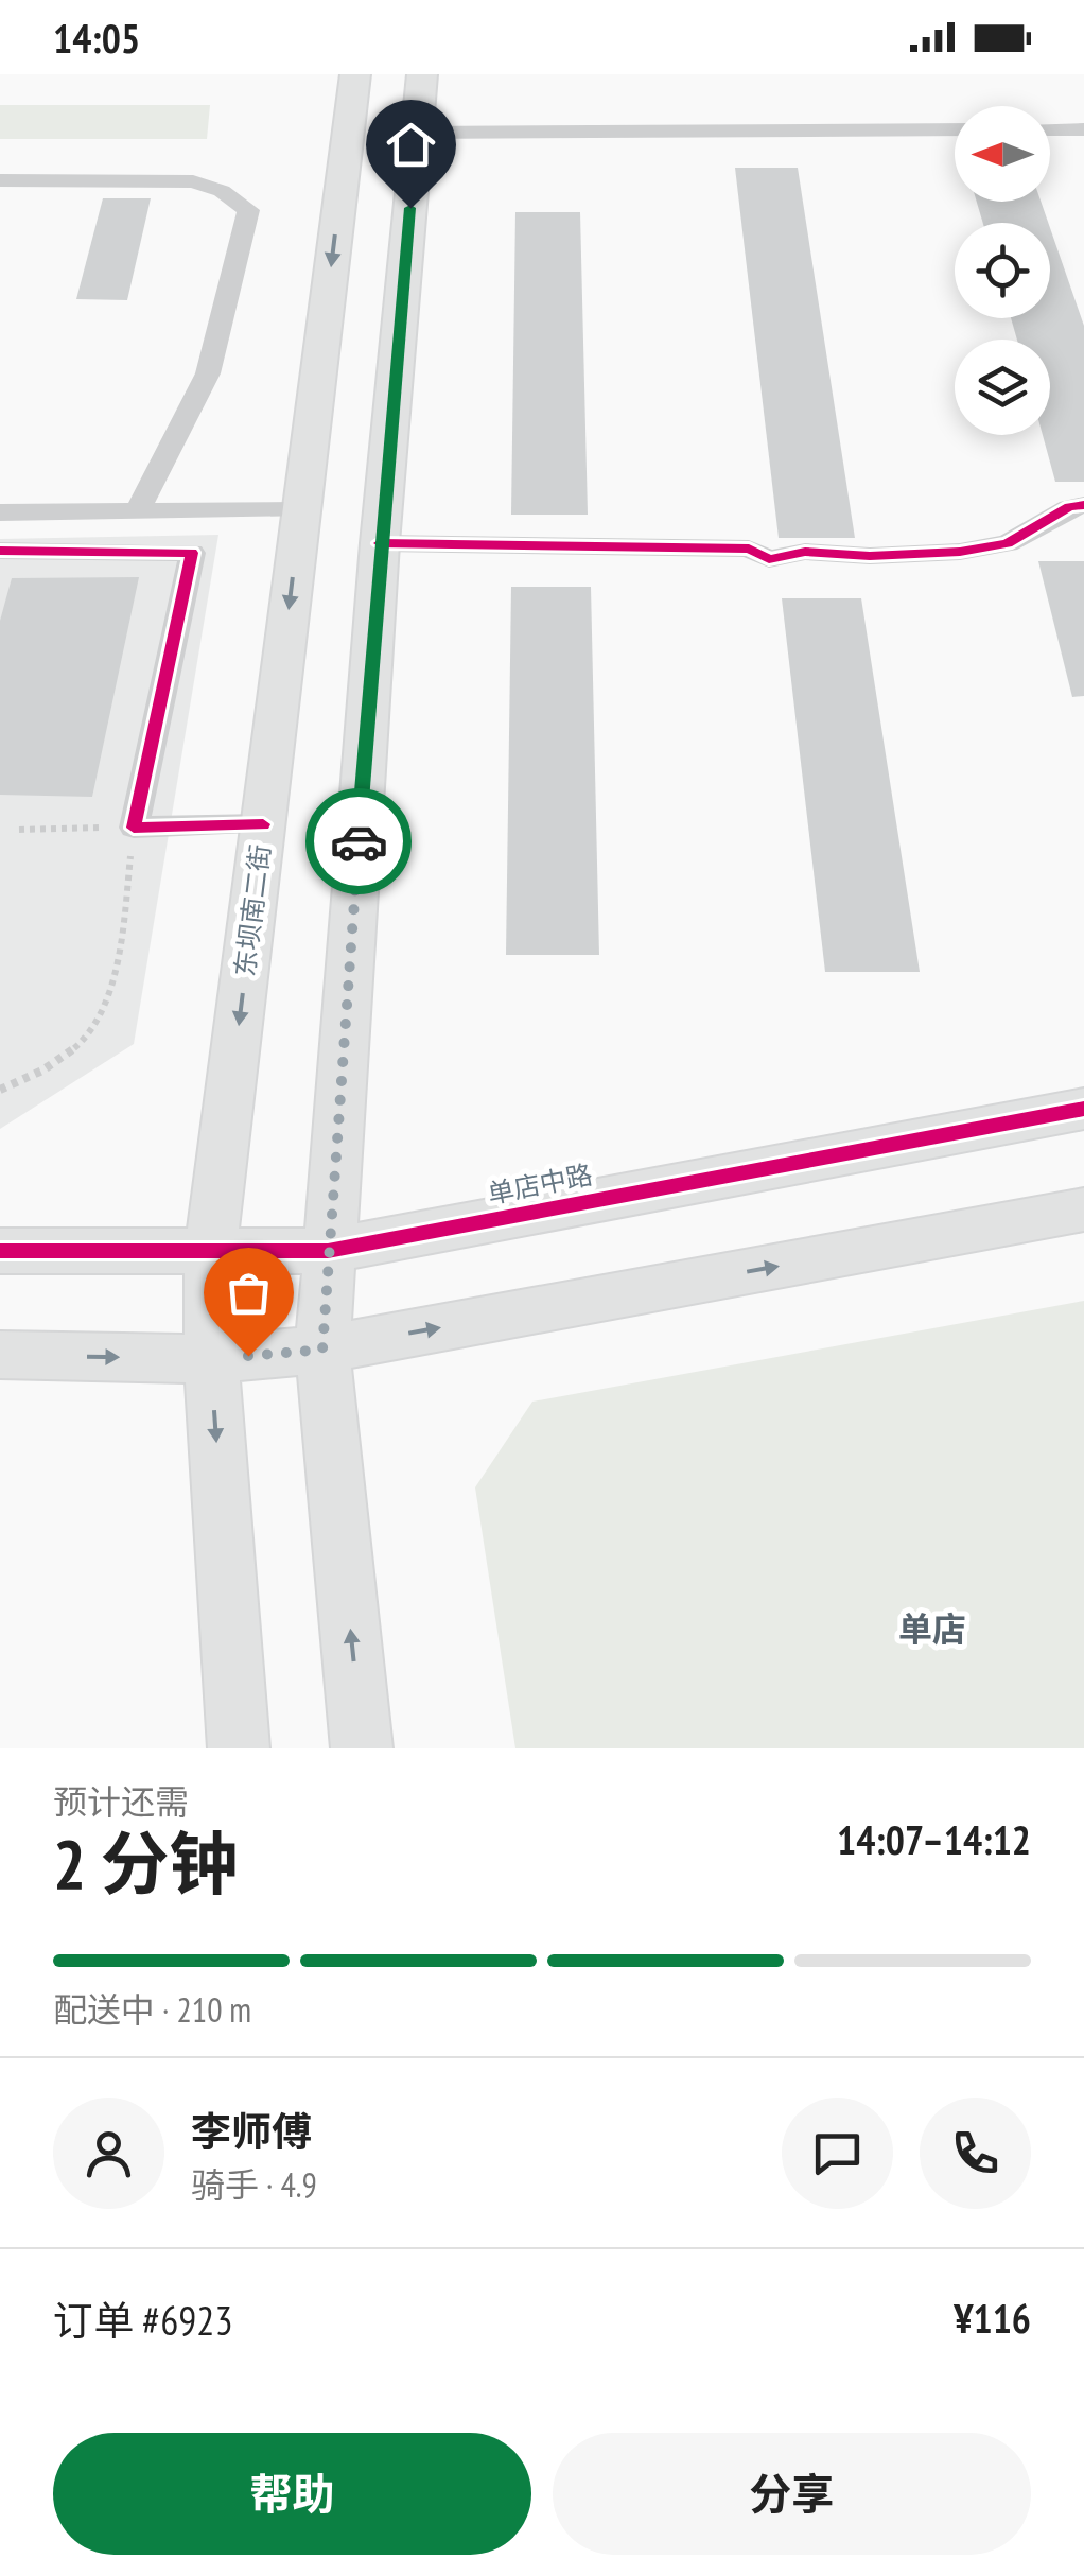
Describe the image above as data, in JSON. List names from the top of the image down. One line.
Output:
{"streets":{"main road":["东坝南二街","单店中路"]},"crossings":[["东坝南二街","单店中路"]],"districts":["单店"],"north":"left","page":{"status":"14:05","heading":["2 分钟","预计还需","14:07–14:12"],"panel":["李师傅","骑手 · 4.9","订单 #6923","¥116"],"bar":"配送中 · 210 m","buttons":["帮助","分享"]}}
